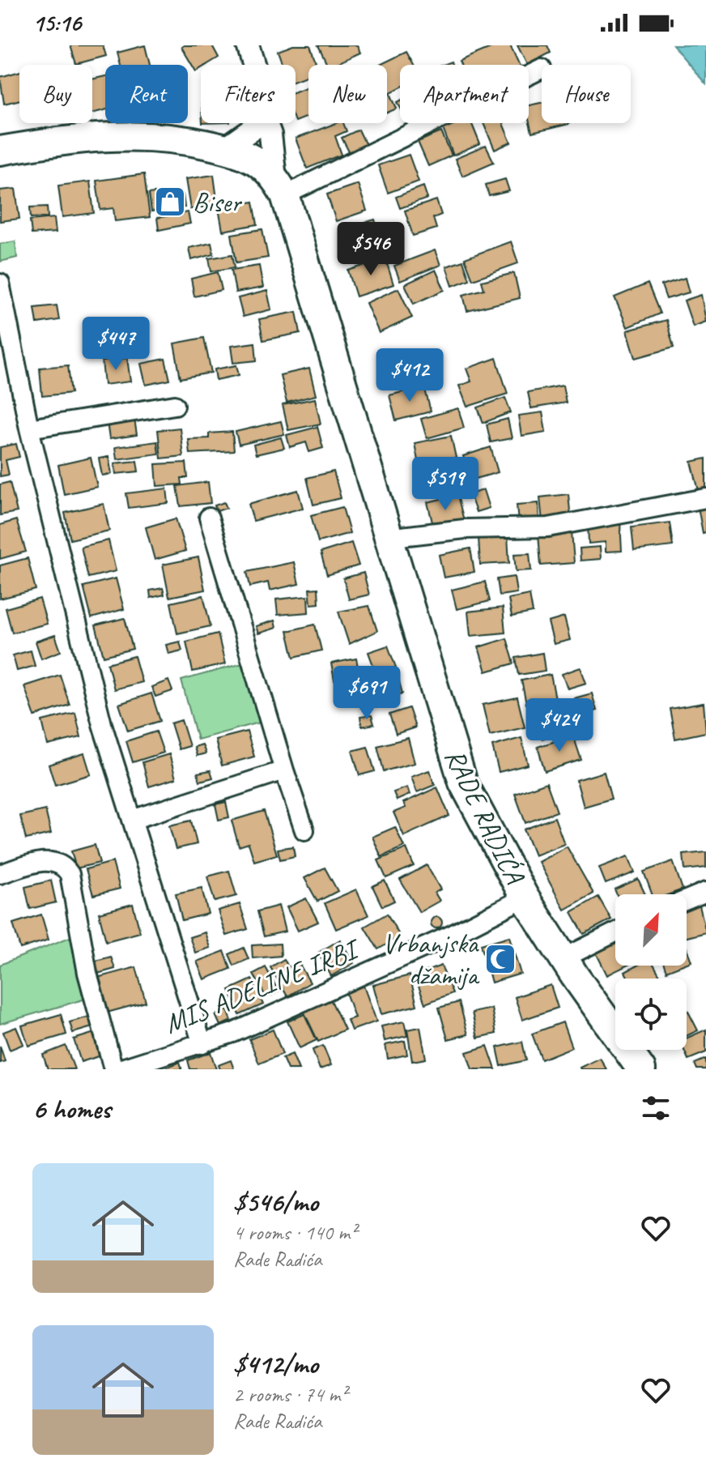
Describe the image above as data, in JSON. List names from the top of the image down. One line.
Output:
{"streets":{"main road":["RADE RADIĆA"],"street":["MIS ADELINE IRBI"]},"crossings":[["RADE RADIĆA","MIS ADELINE IRBI"]],"places":{"shop":["Biser"],"mosque":["Vrbanjska džamija"]},"north":"top right","page":{"status":"15:16","chip":["Buy","Rent","Filters","New","Apartment","House"],"price":["$546","$447","$412","$519","$691","$424"],"heading":"6 homes","list":[{"name":"$546/mo","note":"4 rooms · 140 m² · Rade Radića"},{"name":"$412/mo","note":"2 rooms · 74 m² · Rade Radića"}]}}
